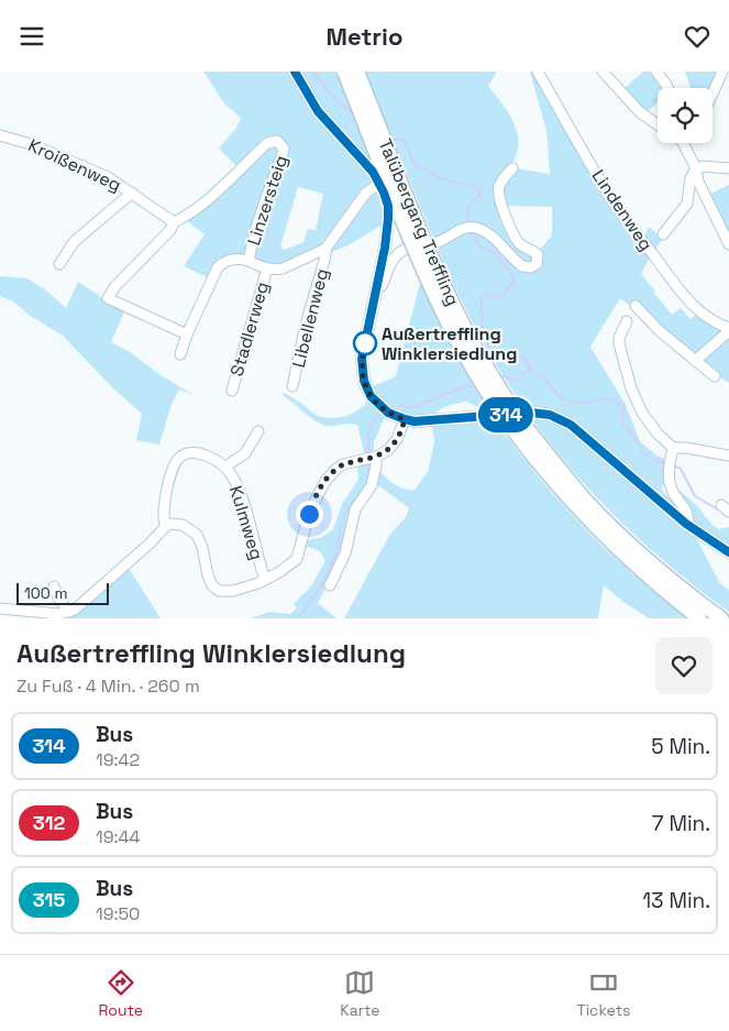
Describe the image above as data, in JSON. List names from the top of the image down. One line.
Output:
{"streets":{"highway":["Talübergang Treffling"],"street":["Kroißenweg","Linzersteig","Lindenweg","Libellenweg","Stadlerweg","Kulmweg"]},"crossings":[["Kroißenweg","Linzersteig"],["Linzersteig","Libellenweg"],["Linzersteig","Stadlerweg"]],"places":["Außertreffling Winklersiedlung"],"lines":["bus line 314"],"scale_bar":"100 m","page":{"header":"Metrio","on_map":"314","scale":"100 m","heading":["Außertreffling Winklersiedlung","Zu Fuß · 4 Min. · 260 m"],"list":[{"mark":"314","name":"Bus","note":"19:42","value":"5 Min."},{"mark":"312","name":"Bus","note":"19:44","value":"7 Min."},{"mark":"315","name":"Bus","note":"19:50","value":"13 Min."}],"tabs":["Route","Karte","Tickets"]}}
